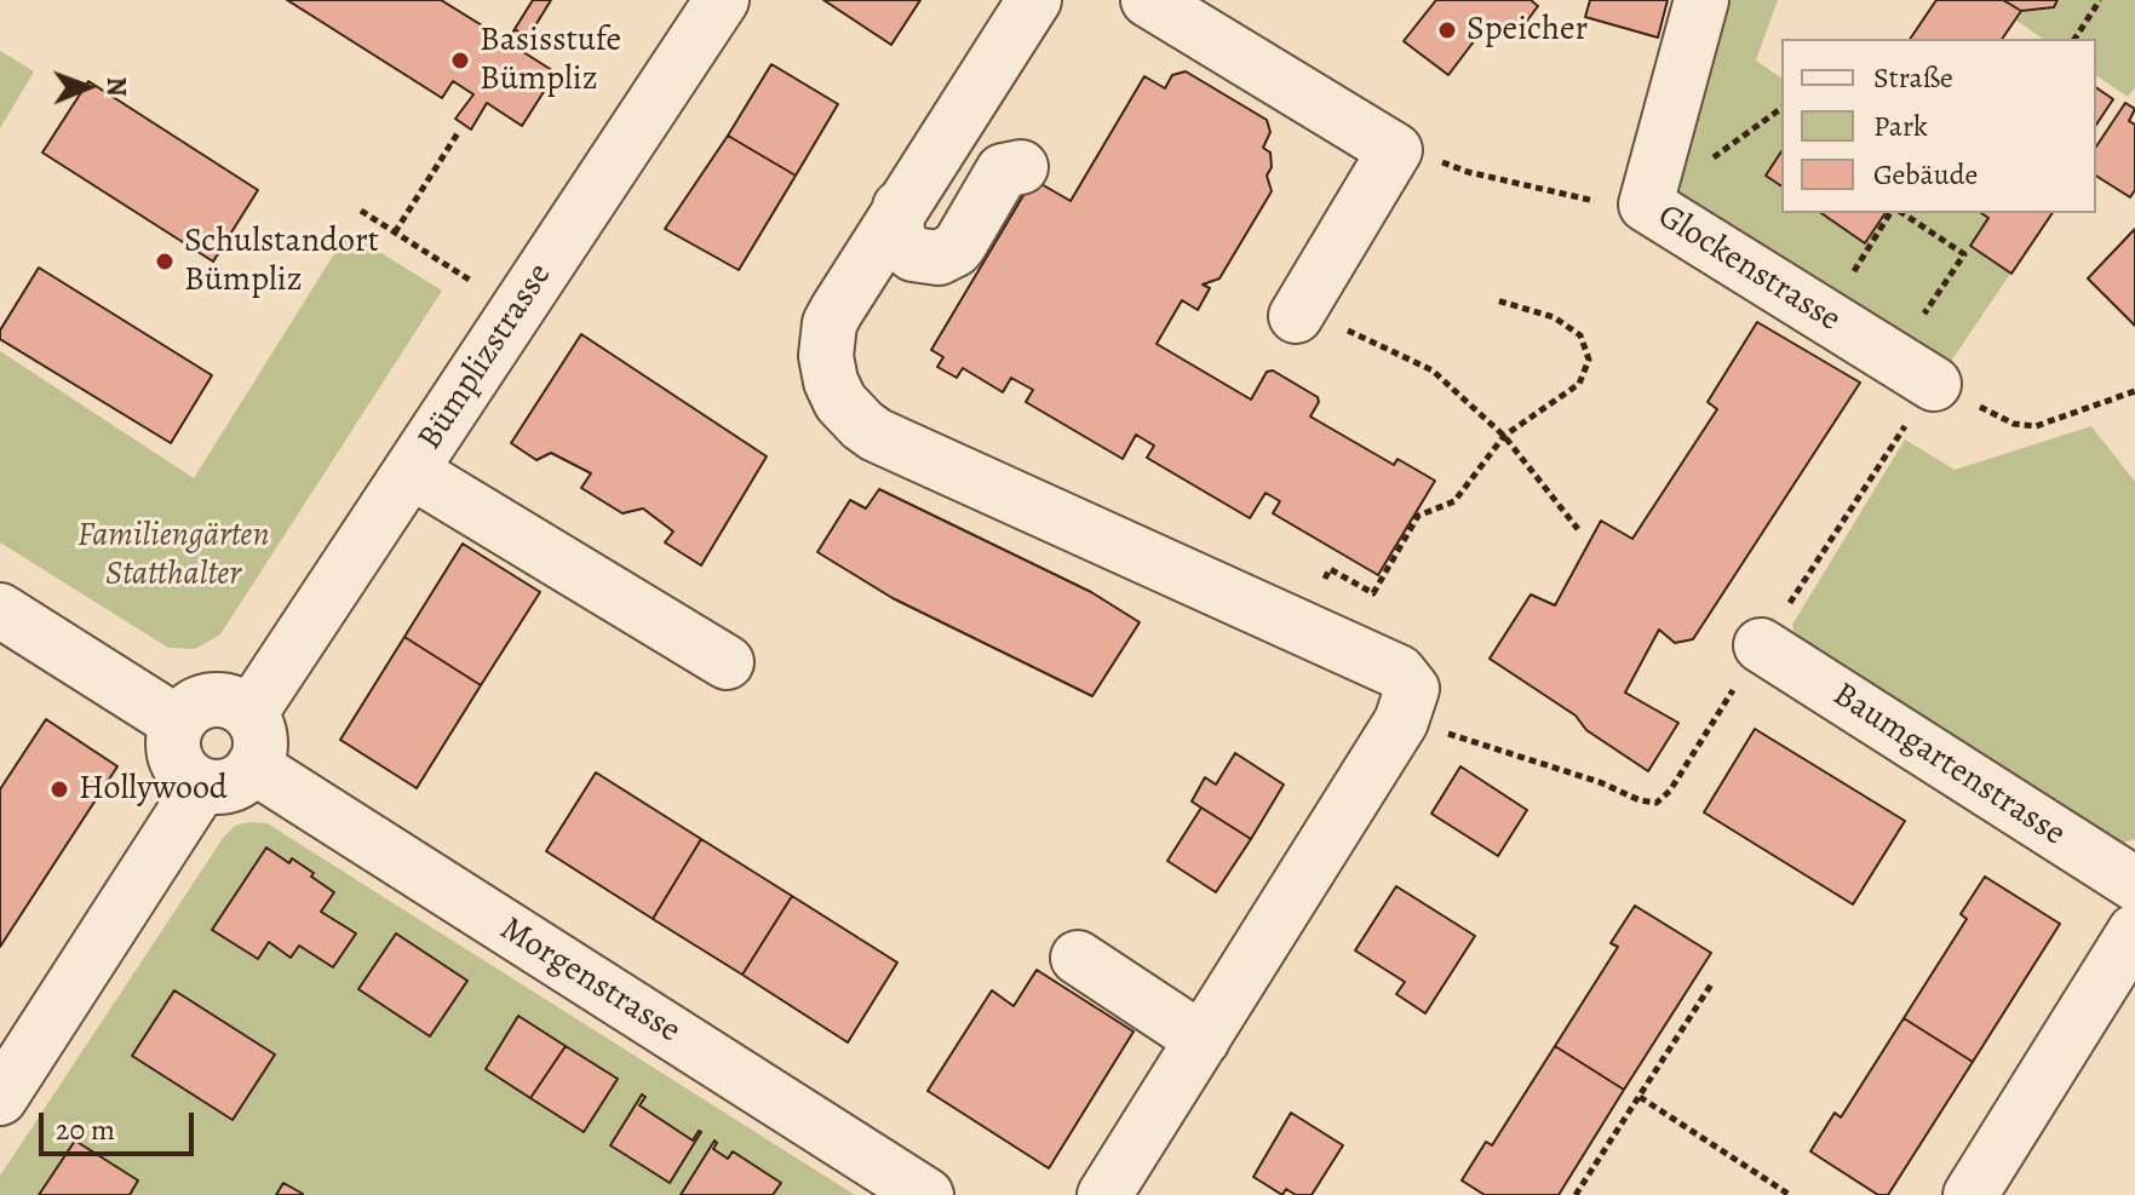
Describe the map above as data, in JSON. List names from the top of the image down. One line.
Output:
{"streets":{"street":["Glockenstrasse","Bümplizstrasse","Baumgartenstrasse","Morgenstrasse"]},"crossings":[["Bümplizstrasse","Morgenstrasse"]],"parks":["Familiengärten Statthalter"],"places":["Speicher","Basisstufe Bümpliz","Schulstandort Bümpliz","Hollywood"],"legend":["Straße","Park","Gebäude"],"scale_bar":"20 m","north":"right"}
